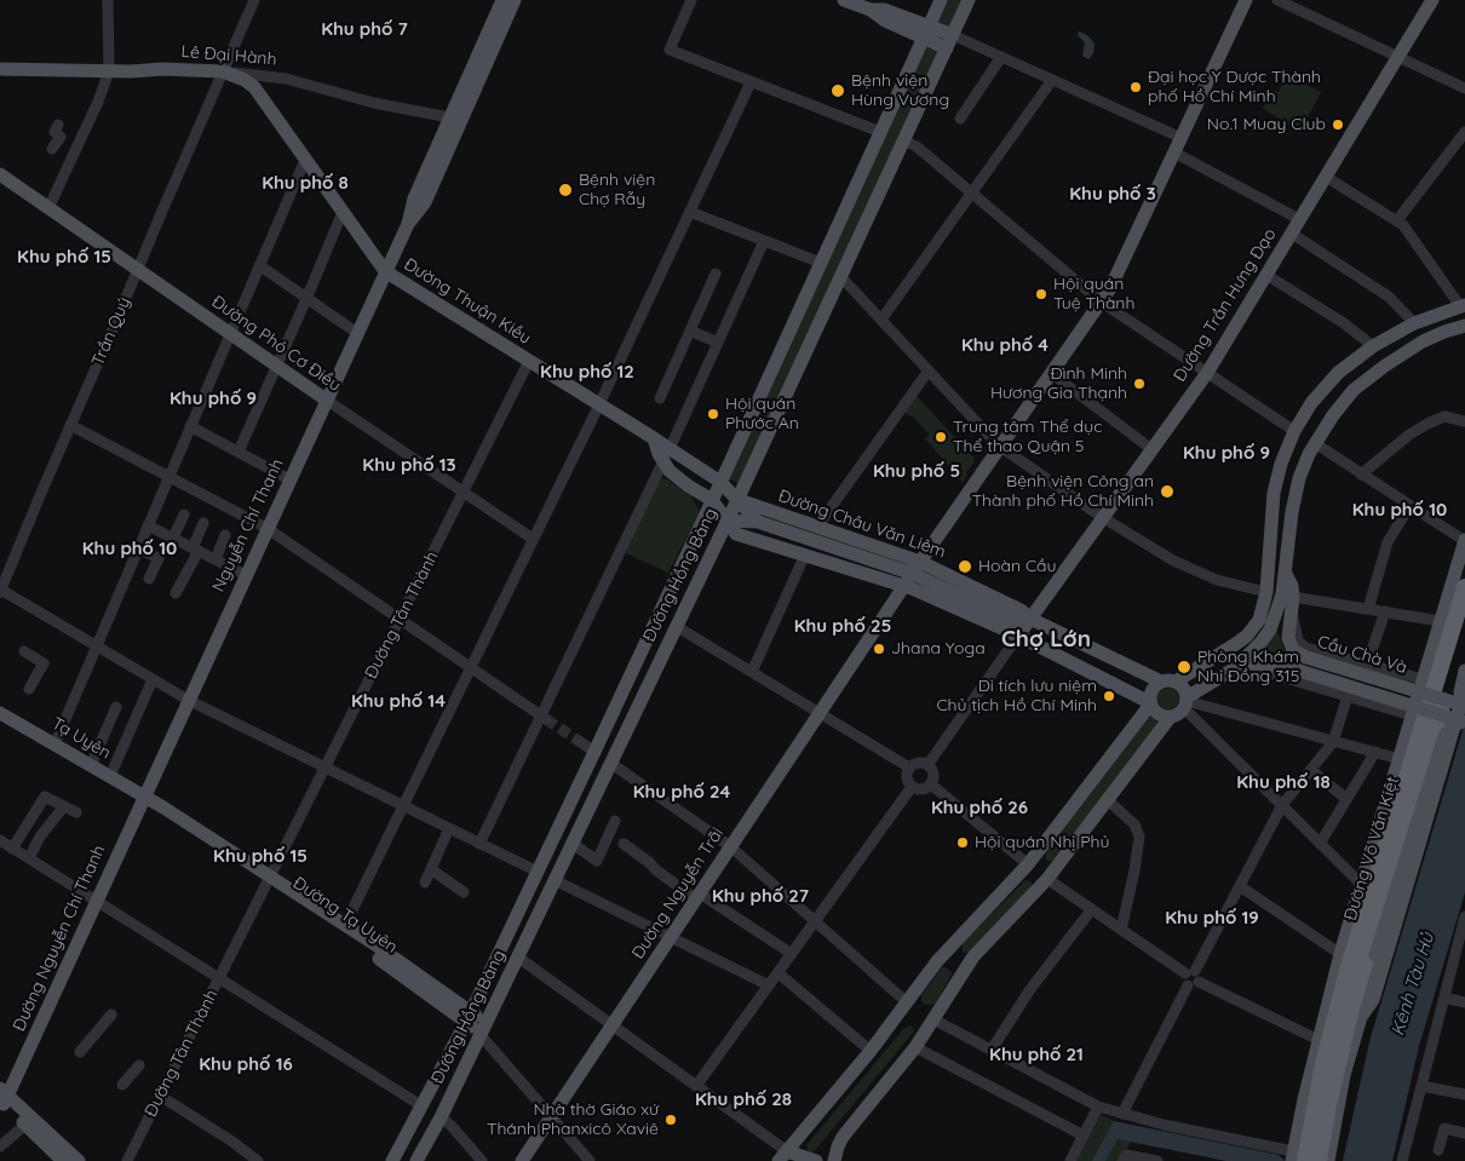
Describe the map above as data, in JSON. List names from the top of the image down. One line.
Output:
{"streets":{"highway":["Đường Võ Văn Kiệt"],"main road":["Lê Đại Hành","Đường Thuận Kiều","Đường Trần Hưng Đạo","Đường Phó Cơ Điều","Đường Châu Văn Liêm","Nguyễn Chí Thanh","Đường Hồng Bàng","Cầu Chà Và","Tạ Uyên","Đường Nguyễn Trãi","Đường Tạ Uyên","Đường Nguyễn Chí Thanh"],"street":["Trần Quý","Đường Tân Thành"]},"crossings":[["Lê Đại Hành","Trần Quý"],["Đường Thuận Kiều","Đường Châu Văn Liêm"],["Đường Thuận Kiều","Nguyễn Chí Thanh"],["Đường Thuận Kiều","Đường Hồng Bàng"],["Đường Thuận Kiều","Đường Tân Thành"],["Đường Trần Hưng Đạo","Đường Châu Văn Liêm"],["Trần Quý","Đường Phó Cơ Điều"],["Đường Phó Cơ Điều","Nguyễn Chí Thanh"],["Đường Phó Cơ Điều","Đường Tân Thành"],["Đường Châu Văn Liêm","Đường Hồng Bàng"],["Đường Châu Văn Liêm","Đường Nguyễn Trãi"],["Nguyễn Chí Thanh","Tạ Uyên"],["Nguyễn Chí Thanh","Đường Tạ Uyên"],["Nguyễn Chí Thanh","Đường Nguyễn Chí Thanh"],["Đường Hồng Bàng","Đường Tạ Uyên"],["Đường Tân Thành","Đường Tạ Uyên"],["Tạ Uyên","Đường Tạ Uyên"],["Tạ Uyên","Đường Nguyễn Chí Thanh"],["Đường Tạ Uyên","Đường Nguyễn Chí Thanh"]],"districts":["Khu phố 7","Khu phố 8","Khu phố 3","Khu phố 15","Khu phố 4","Khu phố 12","Khu phố 9","Khu phố 9","Khu phố 13","Khu phố 5","Khu phố 10","Khu phố 10","Khu phố 25","Chợ Lớn","Khu phố 14","Khu phố 18","Khu phố 24","Khu phố 26","Khu phố 15","Khu phố 27","Khu phố 19","Khu phố 21","Khu phố 16","Khu phố 28"],"water":["Kênh Tàu Hủ"],"places":["Đại học Y Dược Thành phố Hồ Chí Minh","Bệnh viện Hùng Vương","No.1 Muay Club","Bệnh viện Chợ Rẫy","Hội quán Tuệ Thành","Đình Minh Hương Gia Thạnh","Hội quán Phước An","Trung tâm Thể dục Thể thao Quận 5","Bệnh viện Công an Thành phố Hồ Chí Minh","Hoàn Cầu","Jhana Yoga","Phòng Khám Nhi Đồng 315","Di tích lưu niệm Chủ tịch Hồ Chí Minh","Hội quán Nhị Phủ","Nhà thờ Giáo xứ Thánh Phanxicô Xaviê"]}
